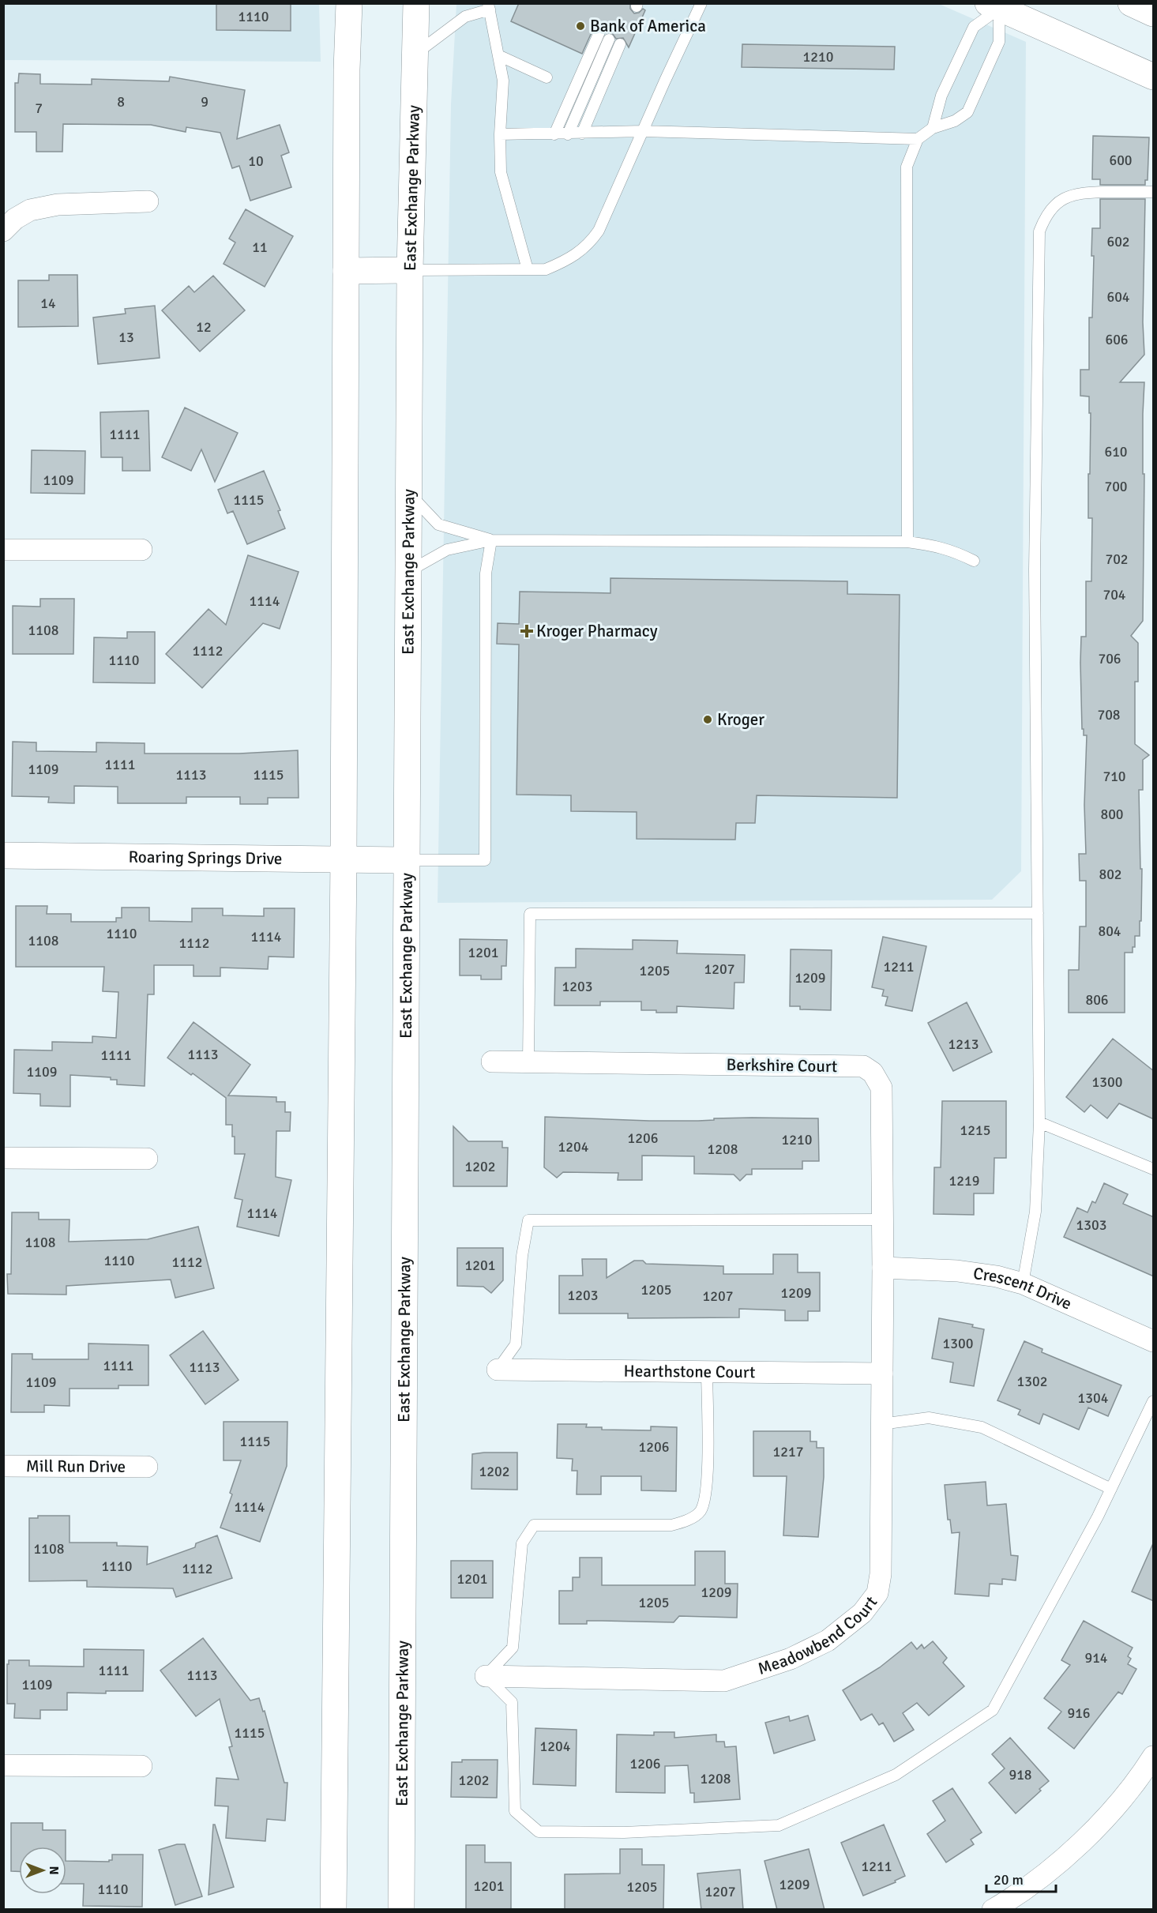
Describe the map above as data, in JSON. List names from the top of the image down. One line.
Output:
{"streets":{"main road":["East Exchange Parkway","Roaring Springs Drive"],"street":["Berkshire Court","Crescent Drive","Hearthstone Court","Mill Run Drive","Meadowbend Court"]},"crossings":[["East Exchange Parkway","Roaring Springs Drive"],["Berkshire Court","Crescent Drive"],["Berkshire Court","Meadowbend Court"],["Crescent Drive","Meadowbend Court"],["Hearthstone Court","Meadowbend Court"]],"places":{"other":["Bank of America","Kroger"],"health":["Kroger Pharmacy"]},"house_numbers":["1110","1210","8","9","7","600","10","602","11","604","14","12","13","606","1111","610","1109","700","1115","702","704","1114","1108","1112","706","1110","708","1111","1109","1113","1115","710","800","802","804","1110","1114","1108","1112","1201","1211","1207","1205","1209","1203","806","1213","1113","1111","1109","1300","1215","1206","1210","1204","1208","1202","1219","1114","1303","1108","1110","1112","1201","1205","1209","1203","1207","1300","1111","1113","1302","1109","1304","1115","1206","1217","1202","1114","1108","1110","1112","1201","1209","1205","914","1111","1113","1109","916","1115","1204","1206","918","1208","1202","1211","1209","1201","1205","1110","1207"],"scale_bar":"20 m","north":"right"}
